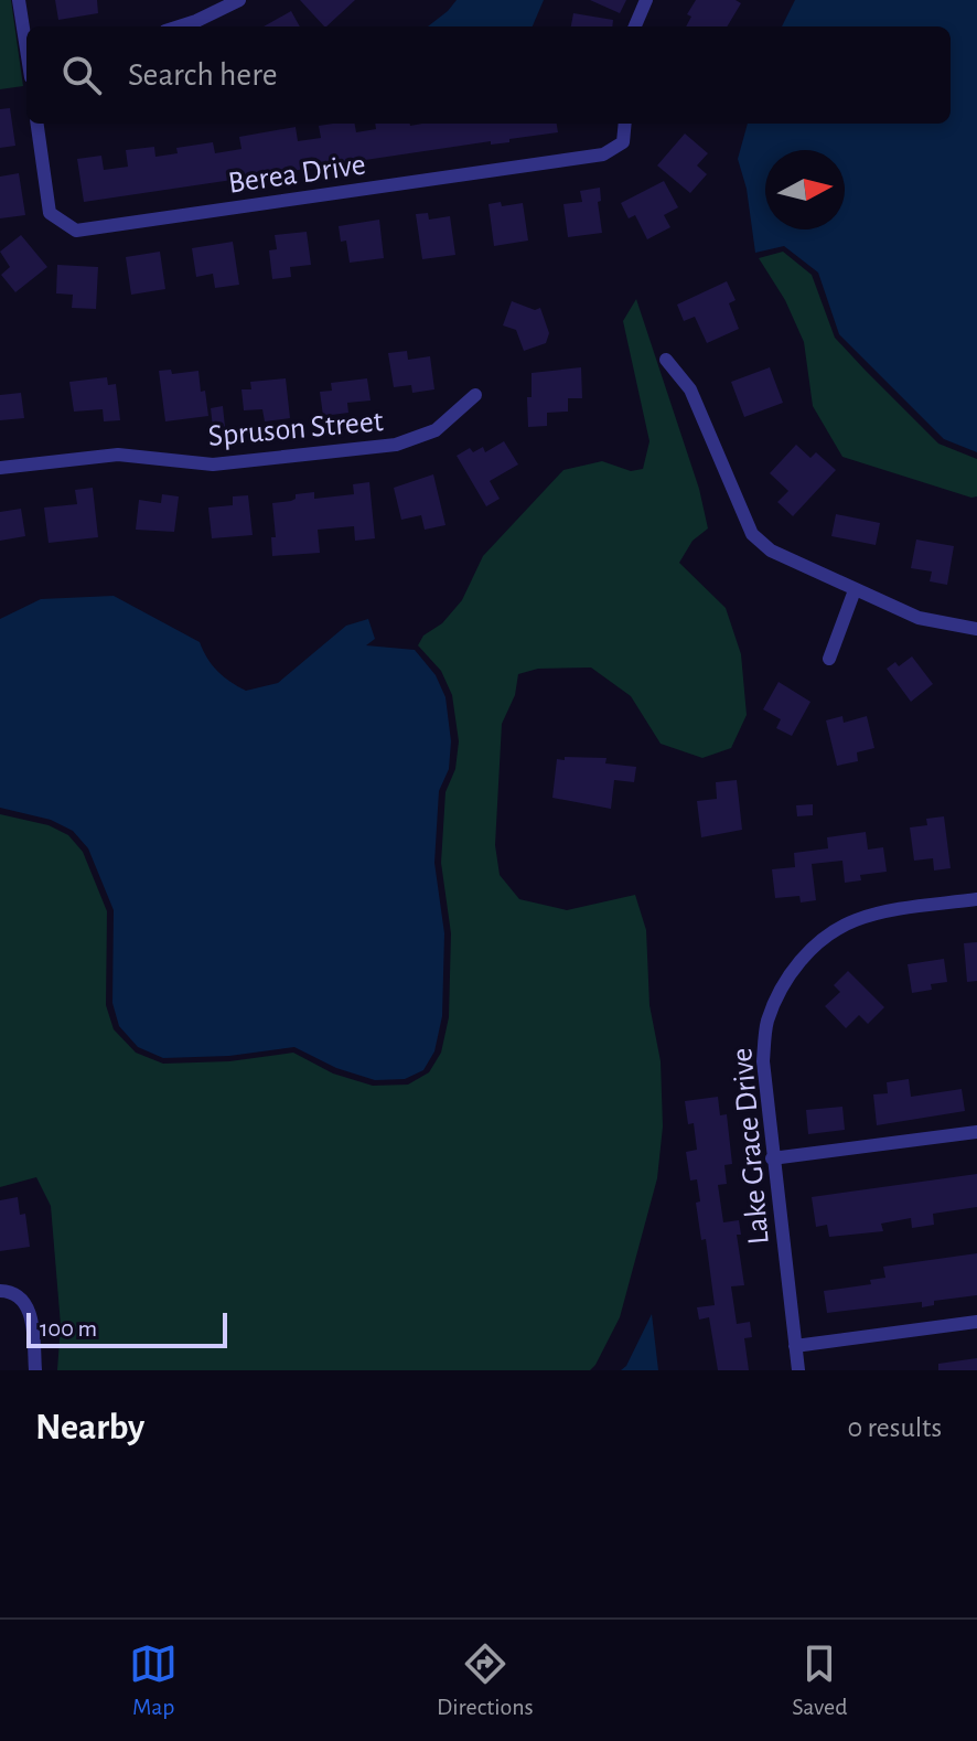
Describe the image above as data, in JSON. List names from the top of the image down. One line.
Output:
{"streets":{"street":["Berea Drive","Spruson Street","Lake Grace Drive"]},"scale_bar":"100 m","north":"right","page":{"search":"Search here","scale":"100 m","heading":["Nearby","0 results"],"nav":["Map","Directions","Saved"]}}
